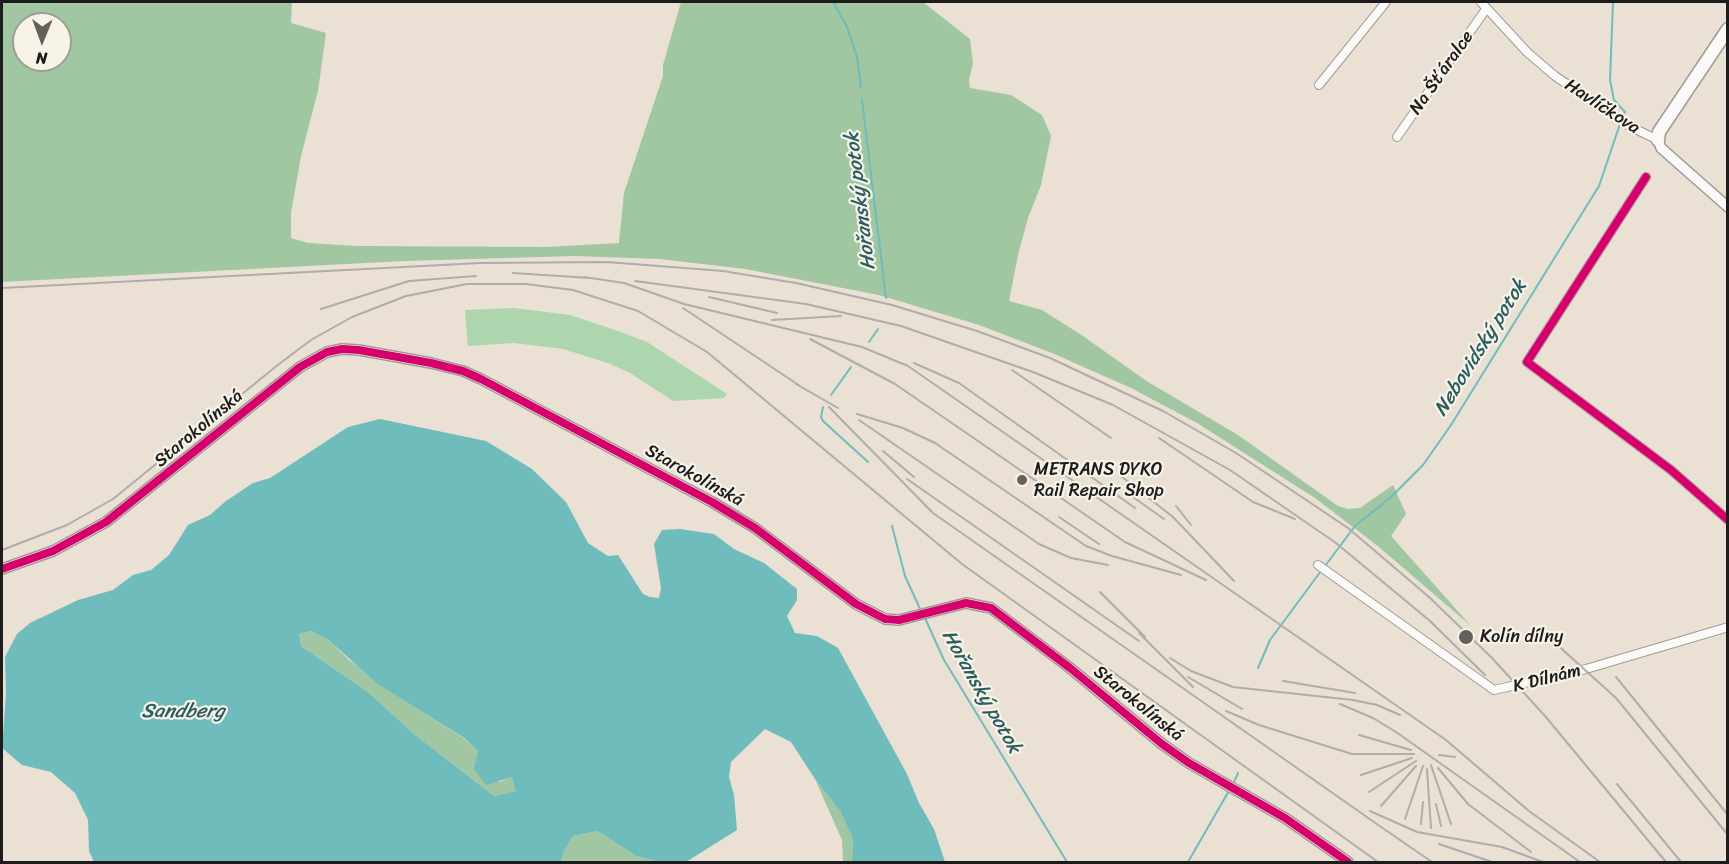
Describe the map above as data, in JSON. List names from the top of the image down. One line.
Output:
{"streets":{"street":["Na Šťáralce","Havlíčkova","Starokolínská","K Dílnám"]},"crossings":[["Na Šťáralce","Havlíčkova"]],"water":["Hořanský potok","Nebovidský potok","Sandberg"],"places":["METRANS DYKO Rail Repair Shop","Kolín dílny"],"north":"bottom"}
